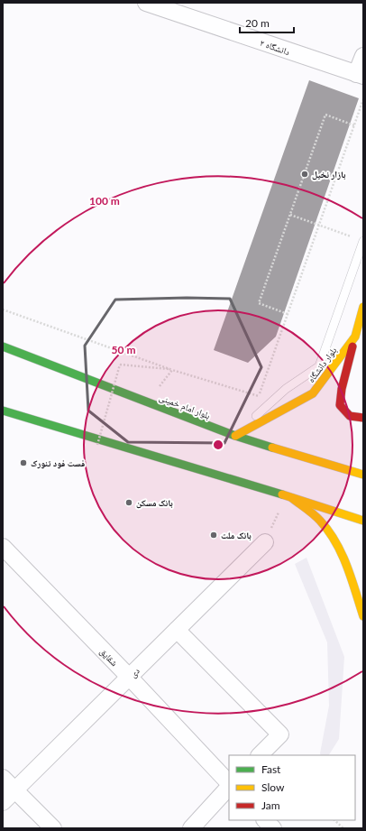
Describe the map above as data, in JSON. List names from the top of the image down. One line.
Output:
{"streets":{"main road":["بلوار دانشگاه","بلوار امام خمینی"],"street":["دانشگاه ۲","شقایق","دی"]},"crossings":[["بلوار دانشگاه","بلوار امام خمینی"],["شقایق","دی"]],"places":["بازار نخیل","فست فود تنورک","بانک مسکن","بانک ملت"],"legend":["Fast","Slow","Jam"],"scale_bar":"20 m","rings":["100 m","50 m"]}
